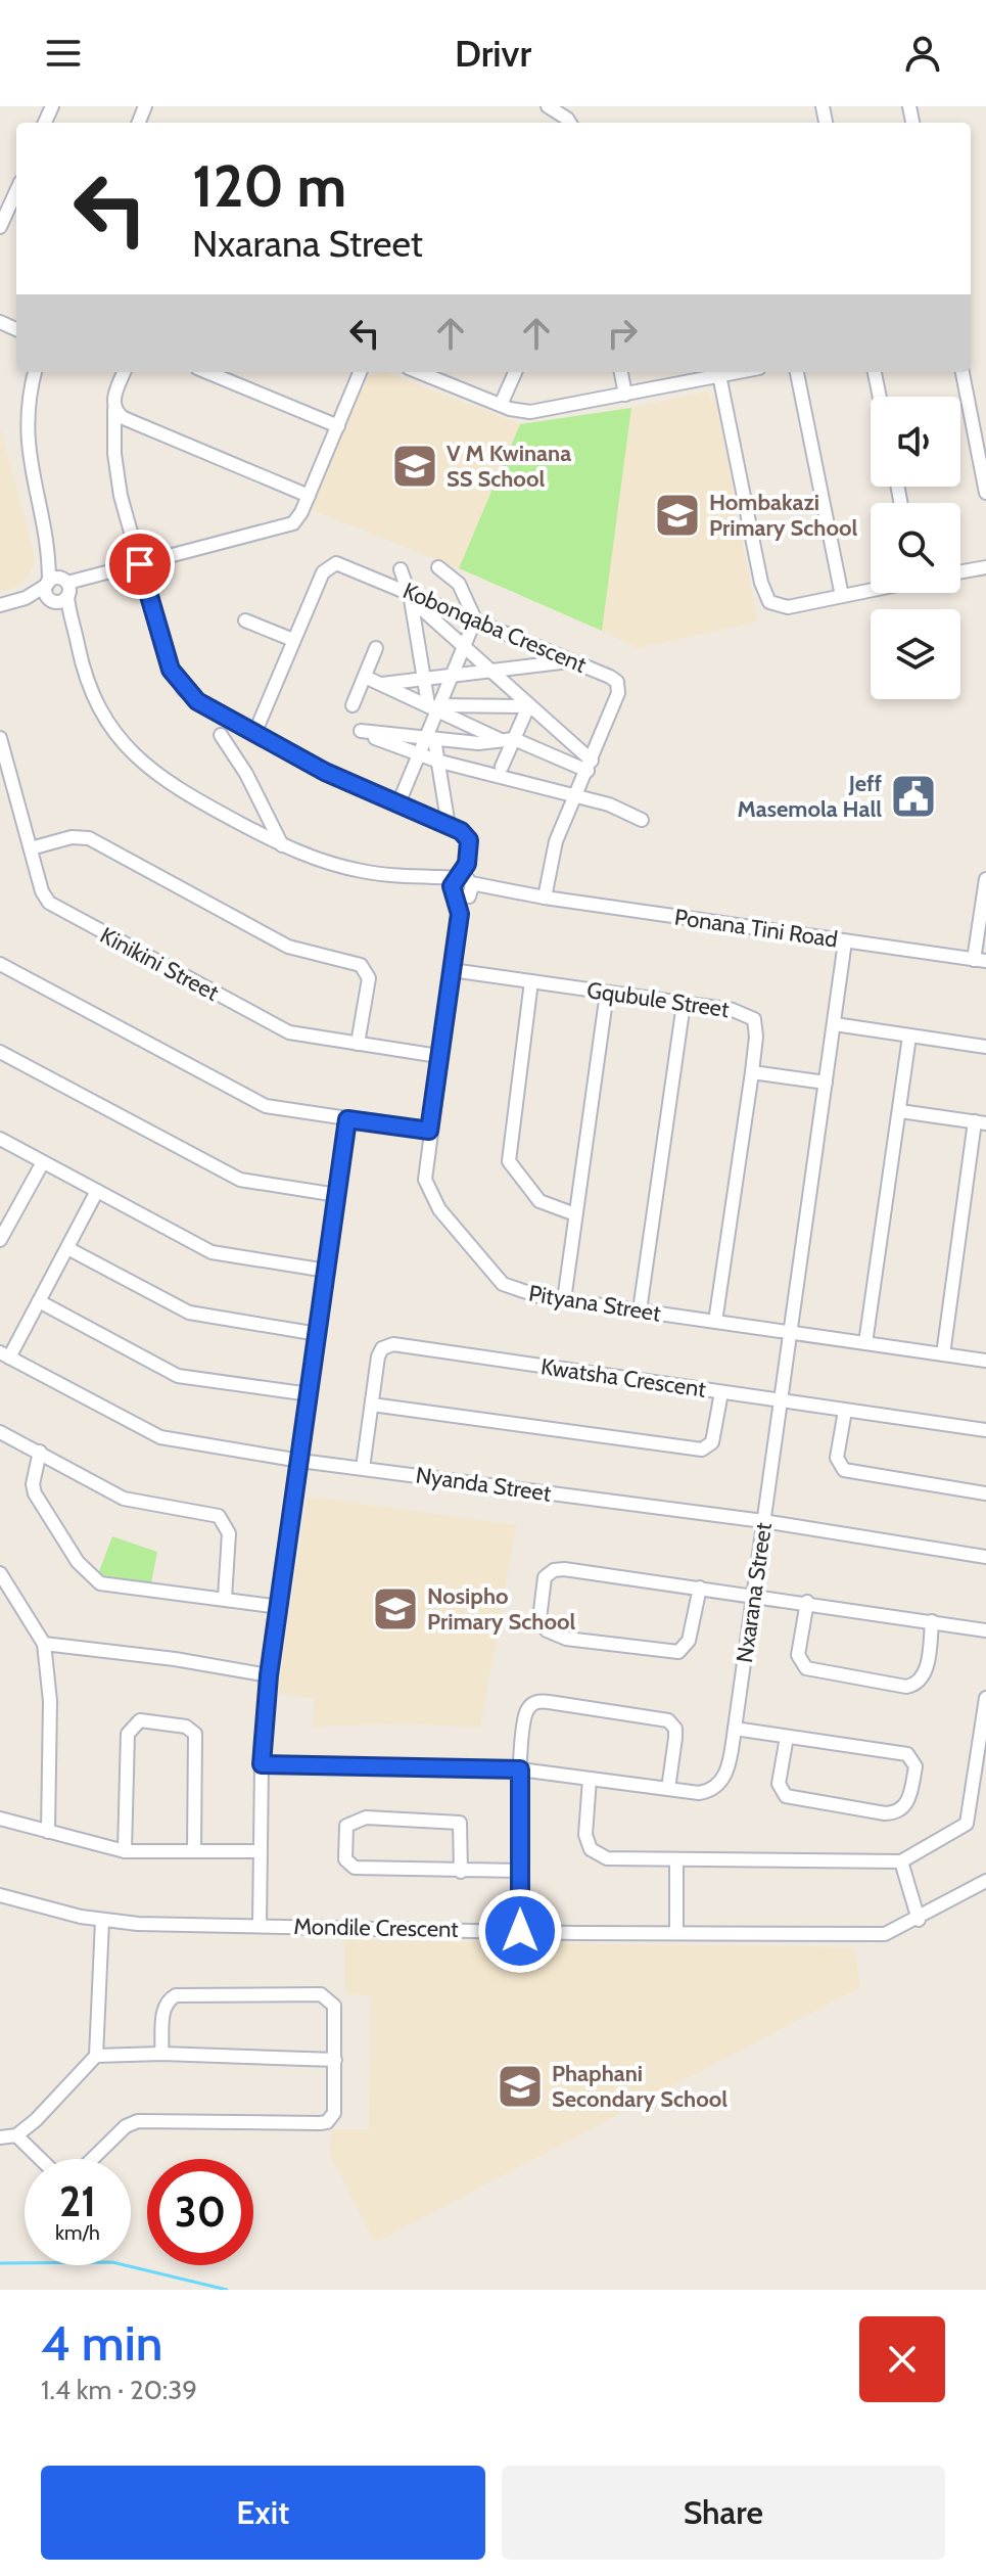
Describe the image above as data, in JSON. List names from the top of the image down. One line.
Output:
{"streets":{"street":["Kobonqaba Crescent","Ponana Tini Road","Kinikini Street","Gqubule Street","Pityana Street","Kwatsha Crescent","Nyanda Street","Nxarana Street","Mondile Crescent"]},"crossings":[["Kobonqaba Crescent","Ponana Tini Road"],["Ponana Tini Road","Pityana Street"],["Ponana Tini Road","Nxarana Street"],["Kinikini Street","Pityana Street"],["Gqubule Street","Pityana Street"],["Pityana Street","Nxarana Street"],["Kwatsha Crescent","Nyanda Street"],["Kwatsha Crescent","Nxarana Street"],["Nyanda Street","Nxarana Street"]],"places":{"school or university":["V M Kwinana SS School","Hombakazi Primary School","Nosipho Primary School","Phaphani Secondary School"],"public building":["Jeff Masemola Hall"]},"page":{"header":"Drivr","turn":["120 m","Nxarana Street"],"speed":"21 km/h","limit":"30","heading":["4 min","1.4 km · 20:39"],"buttons":["Exit","Share"]}}
